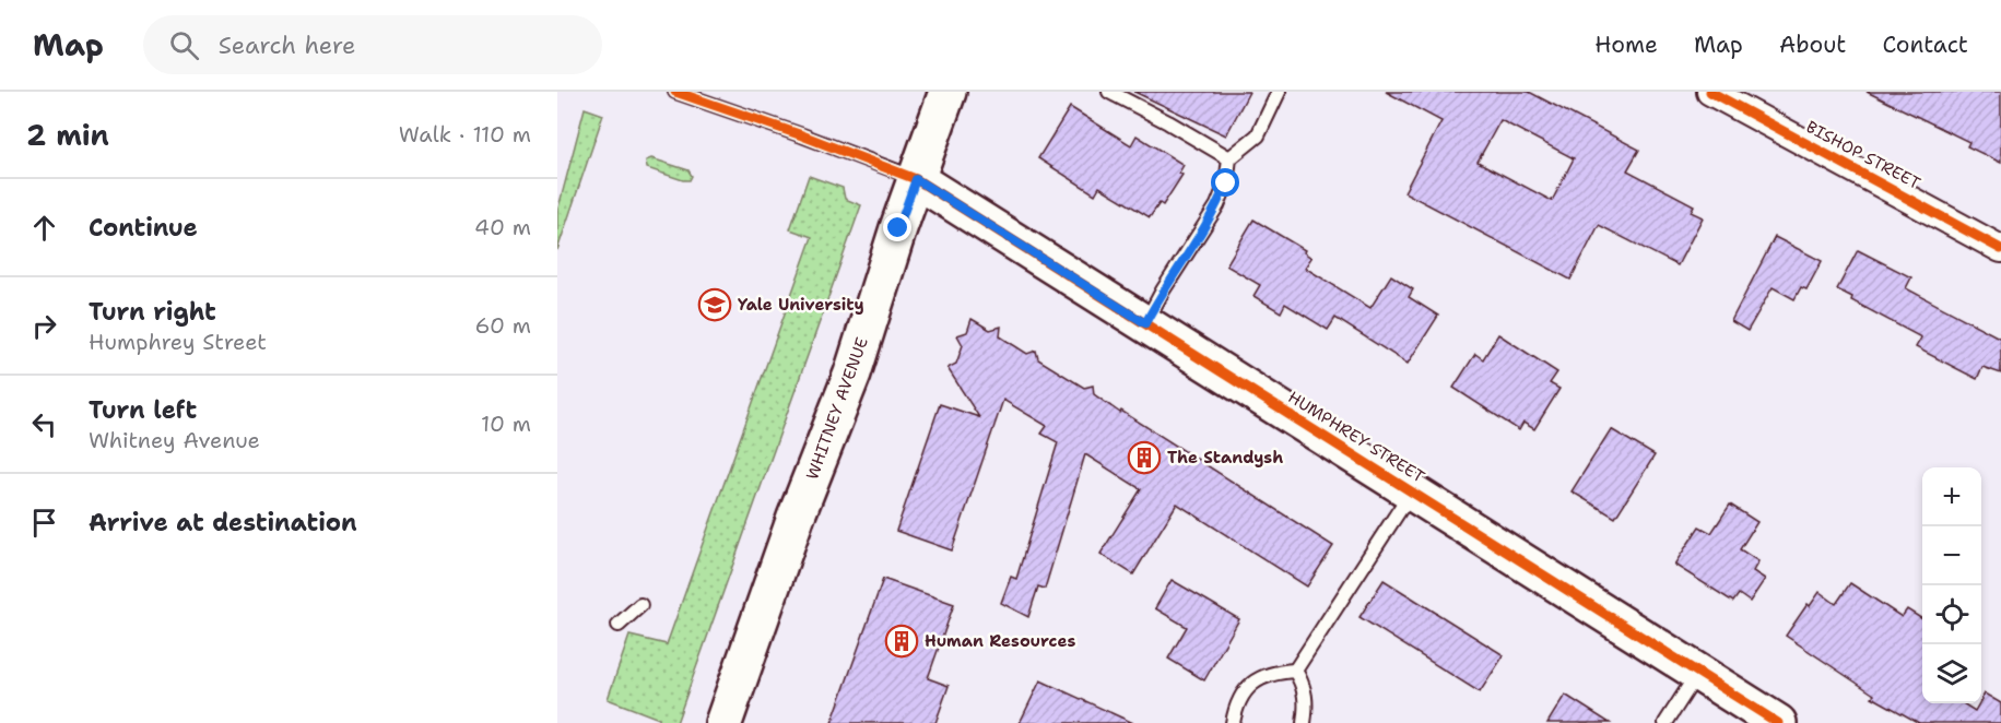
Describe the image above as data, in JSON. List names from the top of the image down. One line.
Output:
{"streets":{"street":["BISHOP STREET","WHITNEY AVENUE","HUMPHREY STREET"]},"crossings":[["WHITNEY AVENUE","HUMPHREY STREET"]],"places":{"school or university":["Yale University"],"building":["The Standysh","Human Resources"]},"page":{"header":"Map","search":"Search here","nav":["Home","Map","About","Contact"],"heading":["2 min","Walk · 110 m"],"list":[["Continue","40 m"],["Turn right","Humphrey Street","60 m"],["Turn left","Whitney Avenue","10 m"],"Arrive at destination"],"map_buttons":["+","−"]}}
